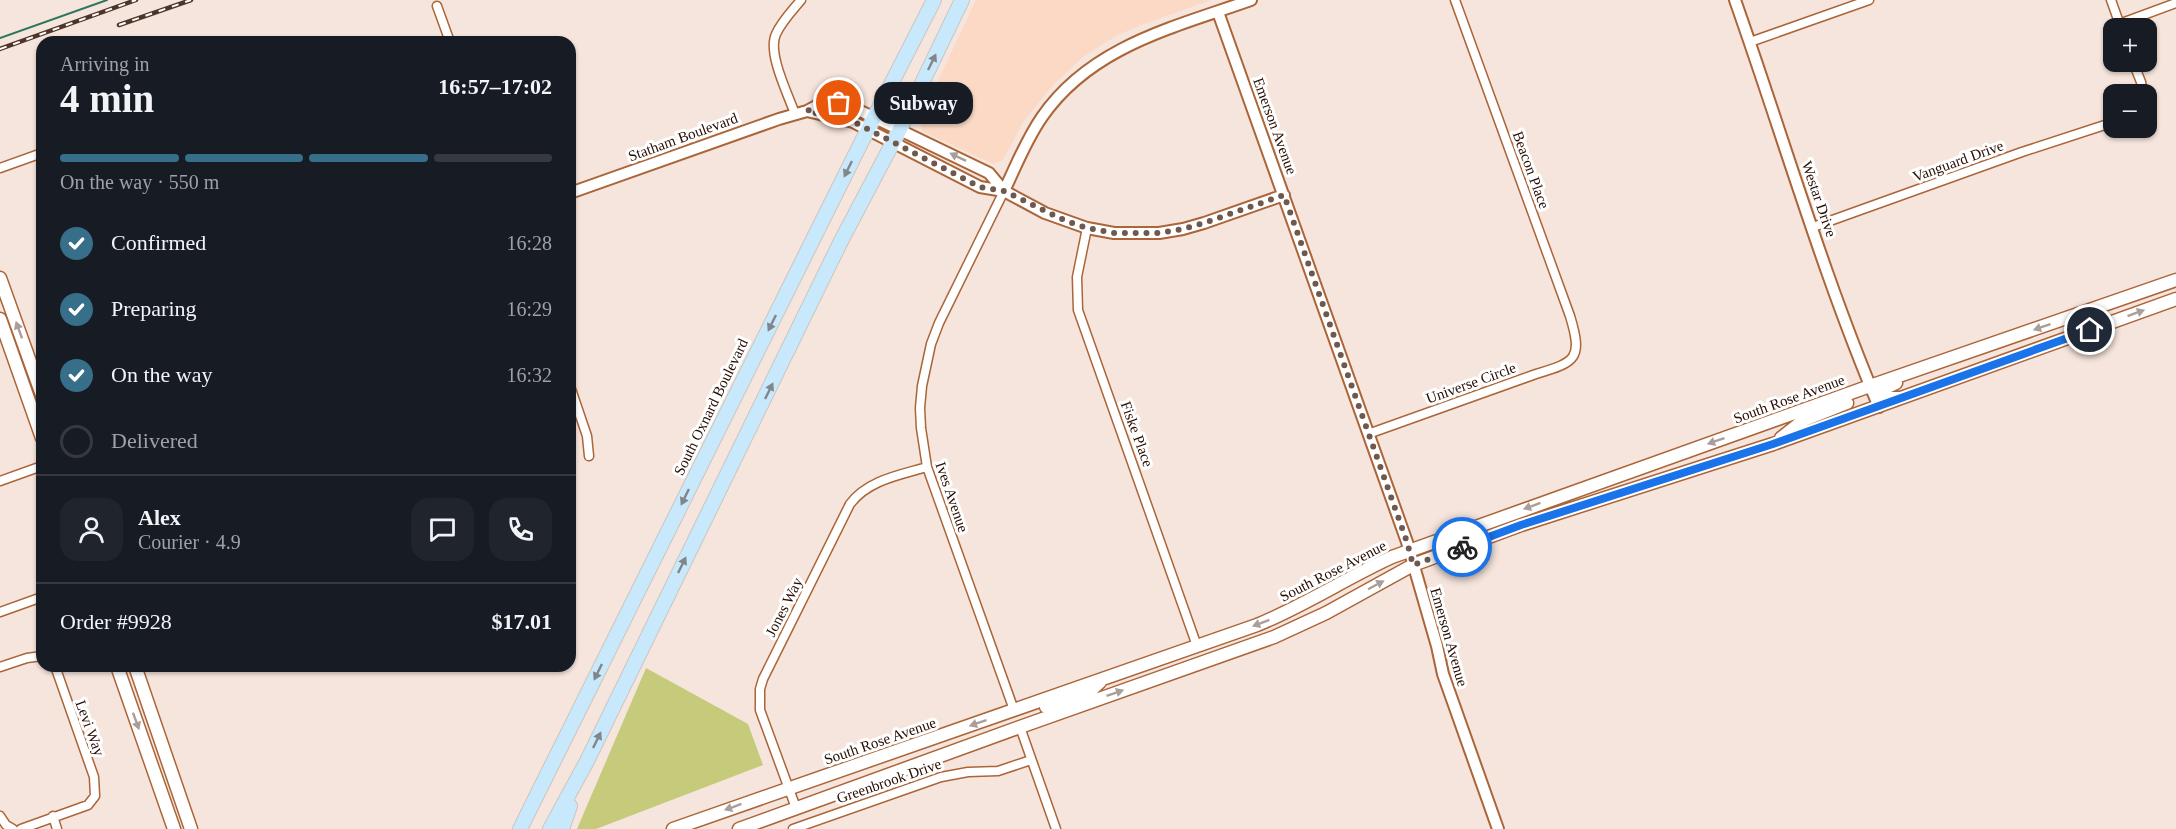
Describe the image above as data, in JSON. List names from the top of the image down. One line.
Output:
{"streets":{"main road":["South Rose Avenue","South Oxnard Boulevard"],"street":["Emerson Avenue","Statham Boulevard","Vanguard Drive","Beacon Place","Westar Drive","Universe Circle","Fiske Place","Ives Avenue","Jones Way","Levi Way","Greenbrook Drive"]},"crossings":[["Emerson Avenue","Statham Boulevard"],["Emerson Avenue","Universe Circle"],["Emerson Avenue","South Rose Avenue"],["Statham Boulevard","South Oxnard Boulevard"],["Statham Boulevard","Fiske Place"],["Statham Boulevard","Ives Avenue"],["Vanguard Drive","Westar Drive"],["Beacon Place","Universe Circle"],["Westar Drive","South Rose Avenue"],["South Rose Avenue","Fiske Place"],["South Rose Avenue","Ives Avenue"],["South Rose Avenue","Jones Way"],["Ives Avenue","Jones Way"]],"places":["Subway"],"page":{"map_buttons":["+","−"],"heading":["4 min","Arriving in","16:57–17:02"],"panel":["Alex","Courier · 4.9","Order #9928","$17.01"],"bubble":"Subway","bar":"On the way · 550 m","list":[["Confirmed","16:28"],["Preparing","16:29"],["On the way","16:32"],"Delivered"]}}
